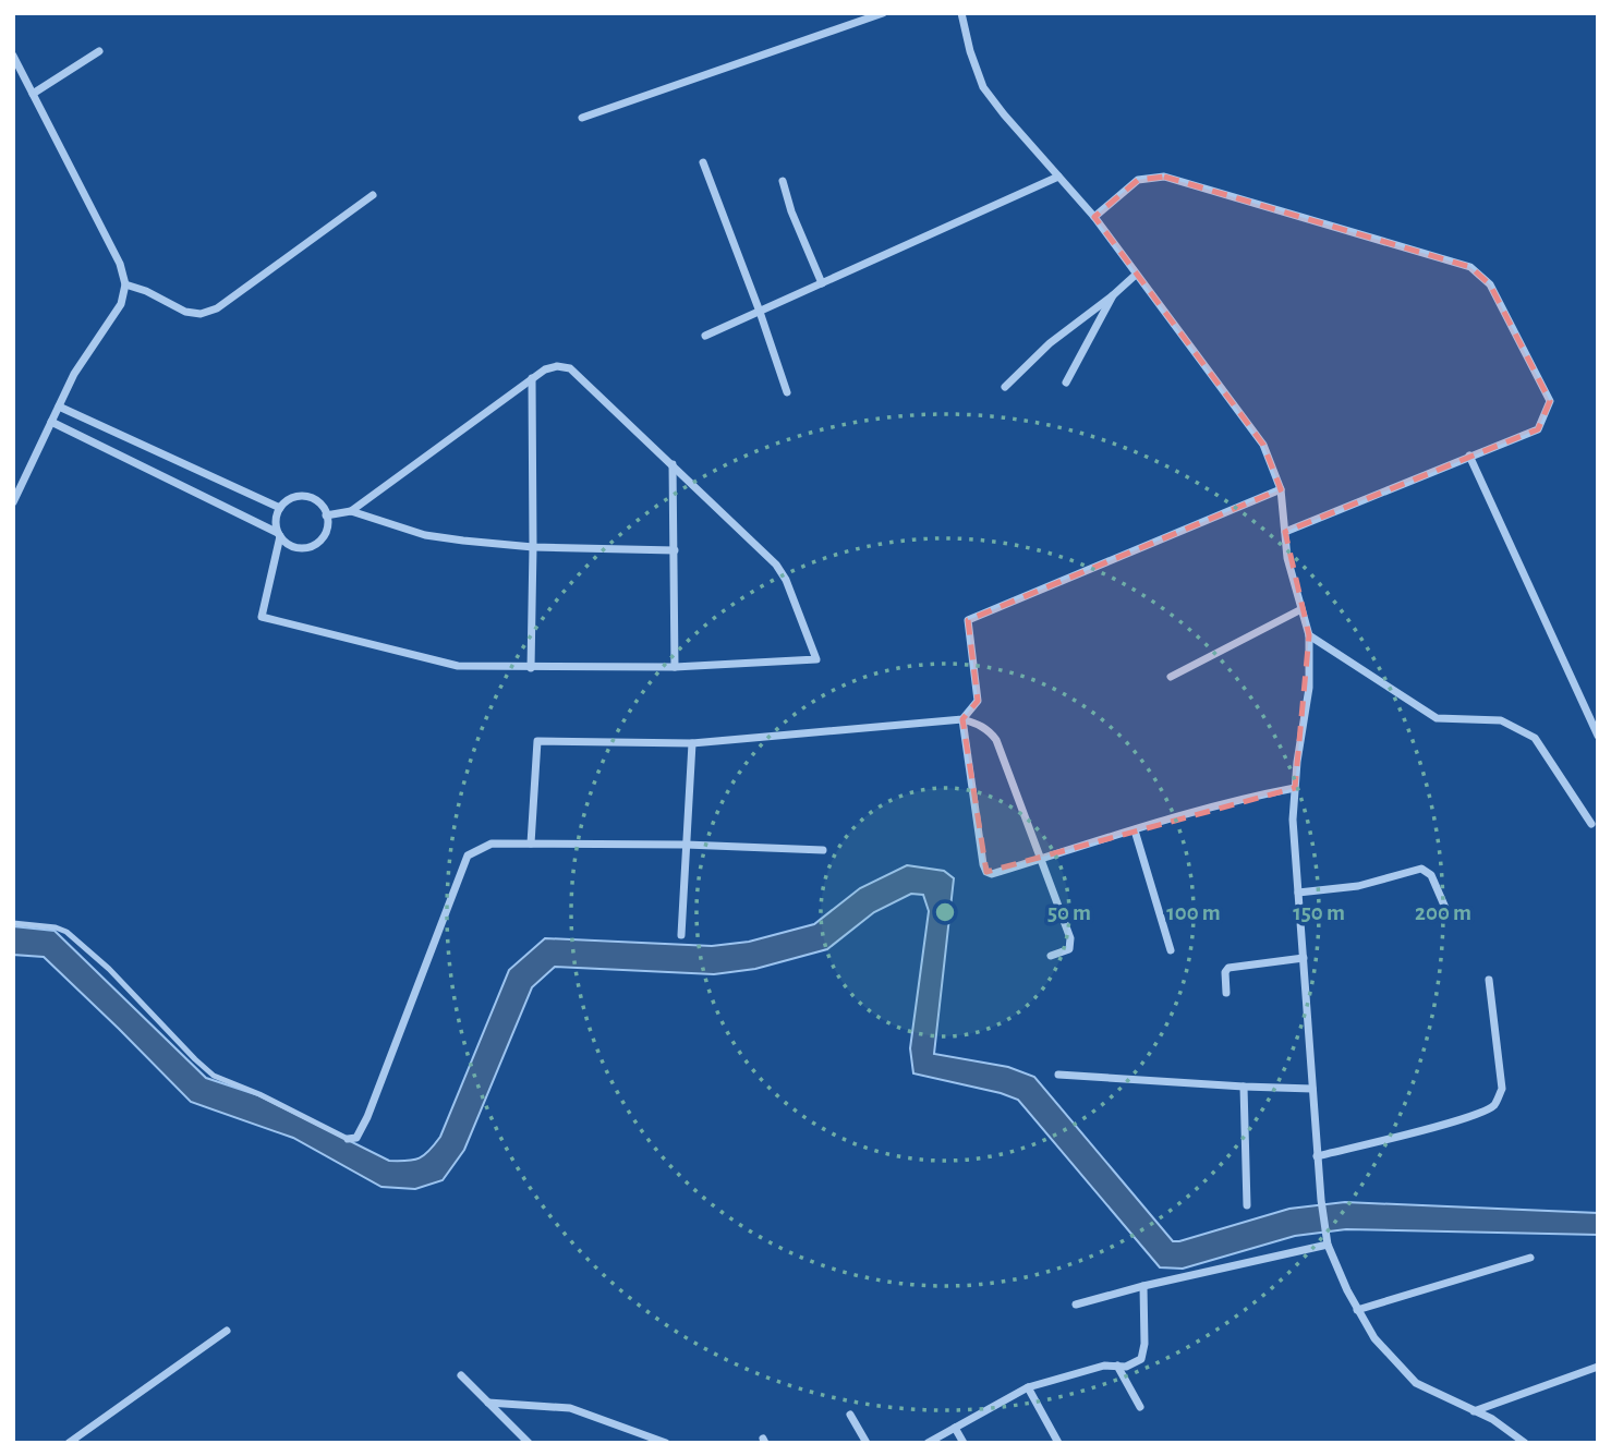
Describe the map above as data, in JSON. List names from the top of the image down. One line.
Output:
{"rings":["50 m","100 m","150 m","200 m"]}
